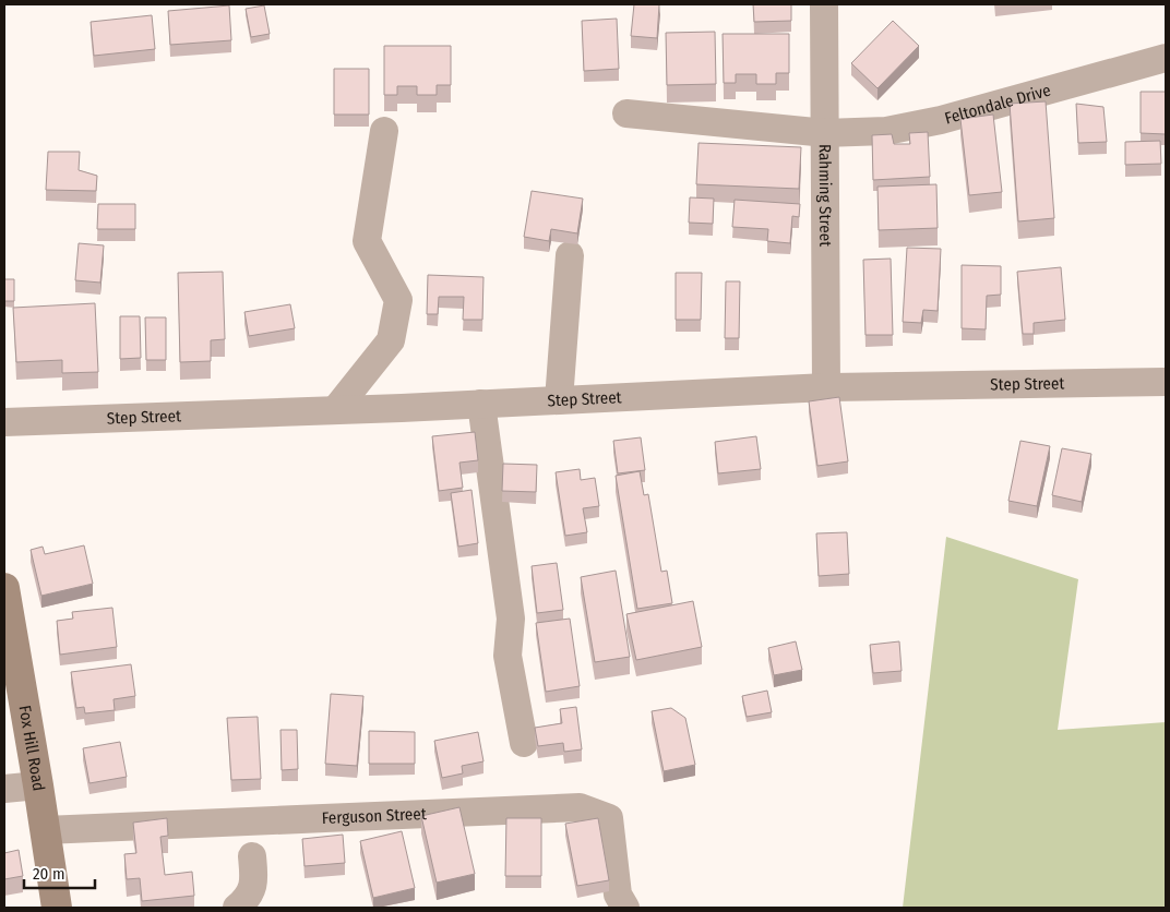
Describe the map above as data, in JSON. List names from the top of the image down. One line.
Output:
{"streets":{"main road":["Fox Hill Road"],"street":["Feltondale Drive","Rahming Street","Step Street","Ferguson Street"]},"crossings":[["Feltondale Drive","Rahming Street"],["Rahming Street","Step Street"],["Fox Hill Road","Ferguson Street"]],"scale_bar":"20 m"}
